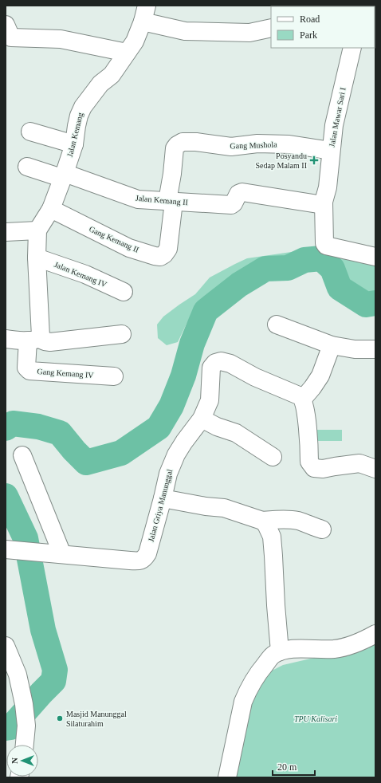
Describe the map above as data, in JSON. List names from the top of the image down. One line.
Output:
{"streets":{"street":["Jalan Mawar Sari I","Jalan Kemang","Gang Mushola","Jalan Kemang II","Gang Kemang II","Jalan Kemang IV","Gang Kemang IV","Jalan Griya Manunggal"]},"crossings":[["Jalan Mawar Sari I","Gang Mushola"],["Jalan Mawar Sari I","Jalan Kemang II"],["Jalan Kemang","Jalan Kemang II"],["Jalan Kemang","Gang Kemang II"],["Gang Mushola","Jalan Kemang II"],["Gang Mushola","Gang Kemang II"],["Jalan Kemang II","Gang Kemang II"]],"parks":["TPU Kalisari"],"places":{"health":["Posyandu Sedap Malam II"],"other":["Masjid Manunggal Silaturahim"]},"legend":["Road","Park"],"scale_bar":"20 m","north":"left"}
